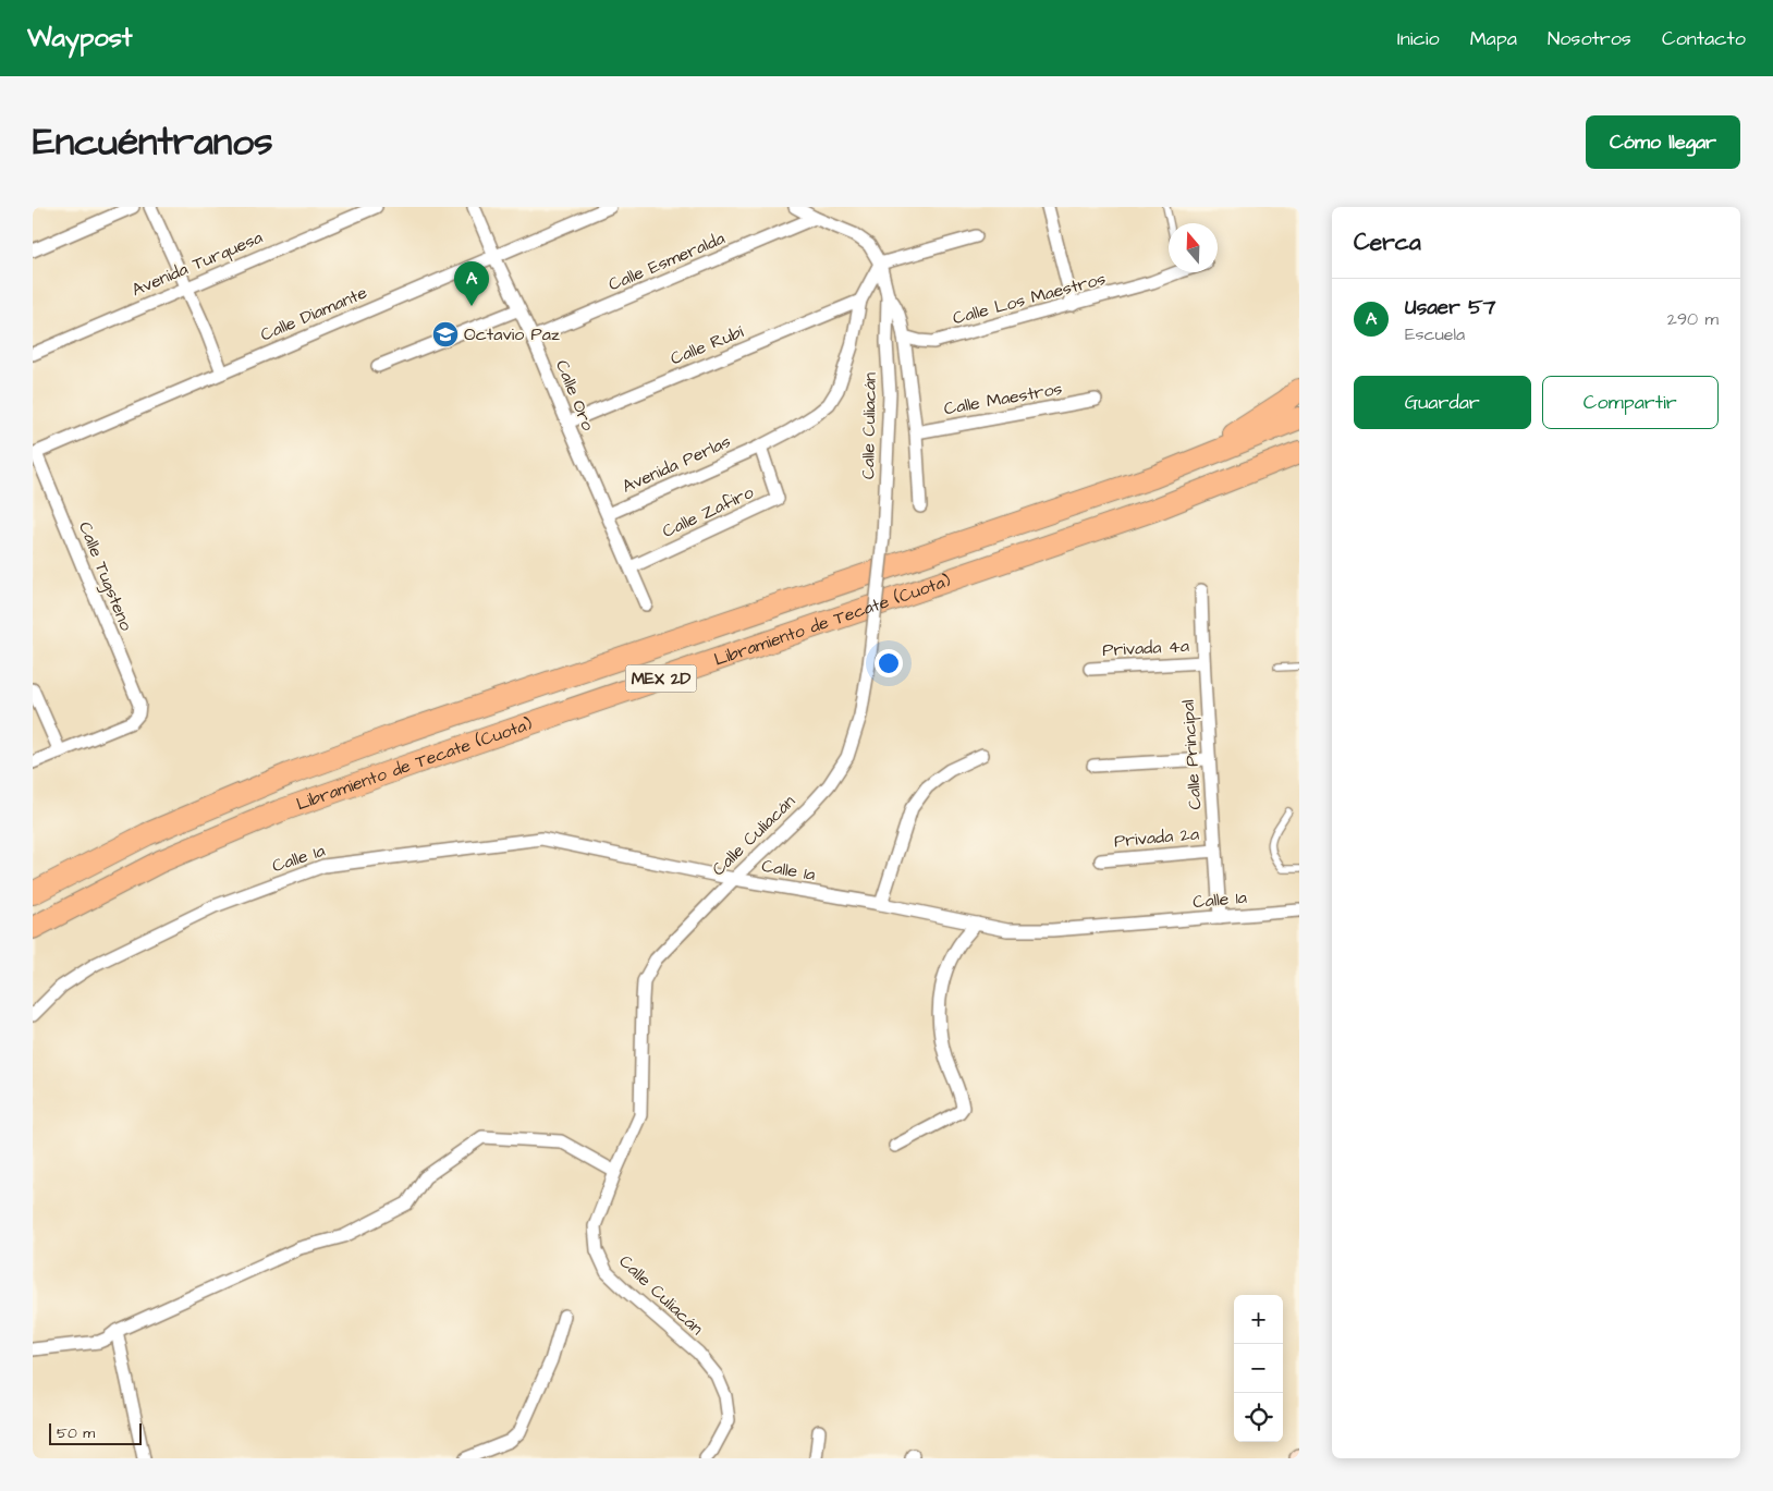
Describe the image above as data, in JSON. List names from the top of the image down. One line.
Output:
{"streets":{"highway":["Libramiento de Tecate (Cuota)","MEX 2D"],"street":["Calle Esmeralda","Avenida Turquesa","Calle Los Maestros","Calle Diamante","Calle Rubí","Calle Oro","Calle Maestros","Calle Culiacán","Avenida Perlas","Calle Zafiro","Calle Tugsteno","Privada 4a","Calle Principal","Privada 2a","Calle 1a"]},"crossings":[["Calle Esmeralda","Calle Oro"],["Calle Esmeralda","Calle Culiacán"],["Calle Diamante","Calle Oro"],["Calle Diamante","Calle Tugsteno"],["Calle Rubí","Calle Oro"],["Calle Oro","Avenida Perlas"],["Calle Oro","Calle Zafiro"],["Calle Culiacán","Calle 1a"],["Avenida Perlas","Calle Zafiro"],["Privada 4a","Calle Principal"],["Calle Principal","Privada 2a"],["Calle Principal","Calle 1a"]],"places":{"school or university":["Octavio Paz"]},"scale_bar":"50 m","north":"top","page":{"header":"Waypost","nav":["Inicio","Mapa","Nosotros","Contacto"],"title":"Encuéntranos","buttons":["Cómo llegar",["Guardar","Compartir"]],"heading":"Cerca","pins":"A","list":[{"mark":"A","name":"Usaer 57","note":"Escuela","value":"290 m"}],"map_buttons":["+","−"],"scale":"50 m"}}
